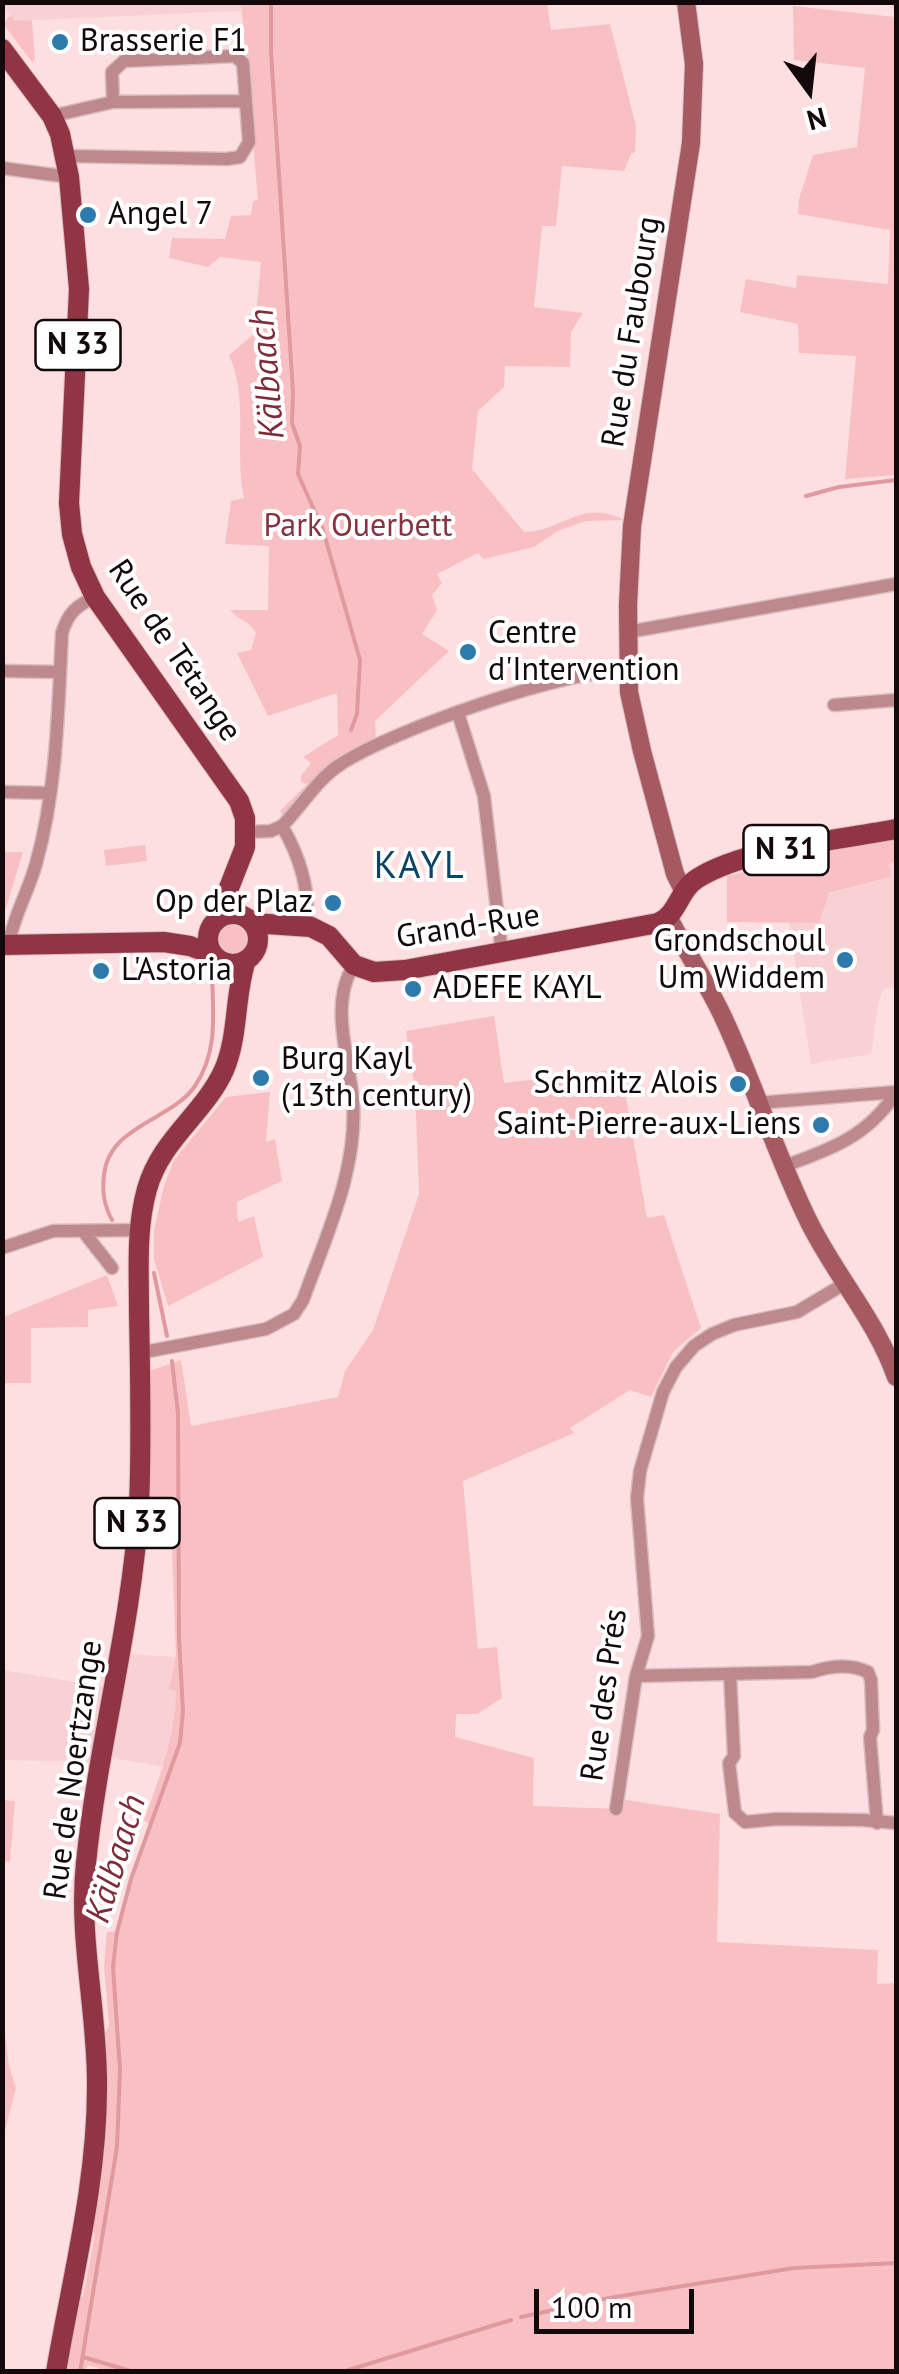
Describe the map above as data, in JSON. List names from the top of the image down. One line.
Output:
{"streets":{"main road":["Rue du Faubourg","N 33","Rue de Tétange","N 31","Grand-Rue","Rue de Noertzange"],"street":["Rue des Prés"]},"crossings":[["Rue du Faubourg","N 31"],["N 33","Rue de Noertzange"]],"districts":["KAYL"],"water":["Kälbaach"],"parks":["Park Ouerbett"],"places":["Brasserie F1","Angel 7","Centre d'Intervention","Op der Plaz","Grondschoul Um Widdem","L'Astoria","ADEFE KAYL","Burg Kayl (13th century)","Schmitz Alois","Saint-Pierre-aux-Liens"],"scale_bar":"100 m","north":"bottom"}
